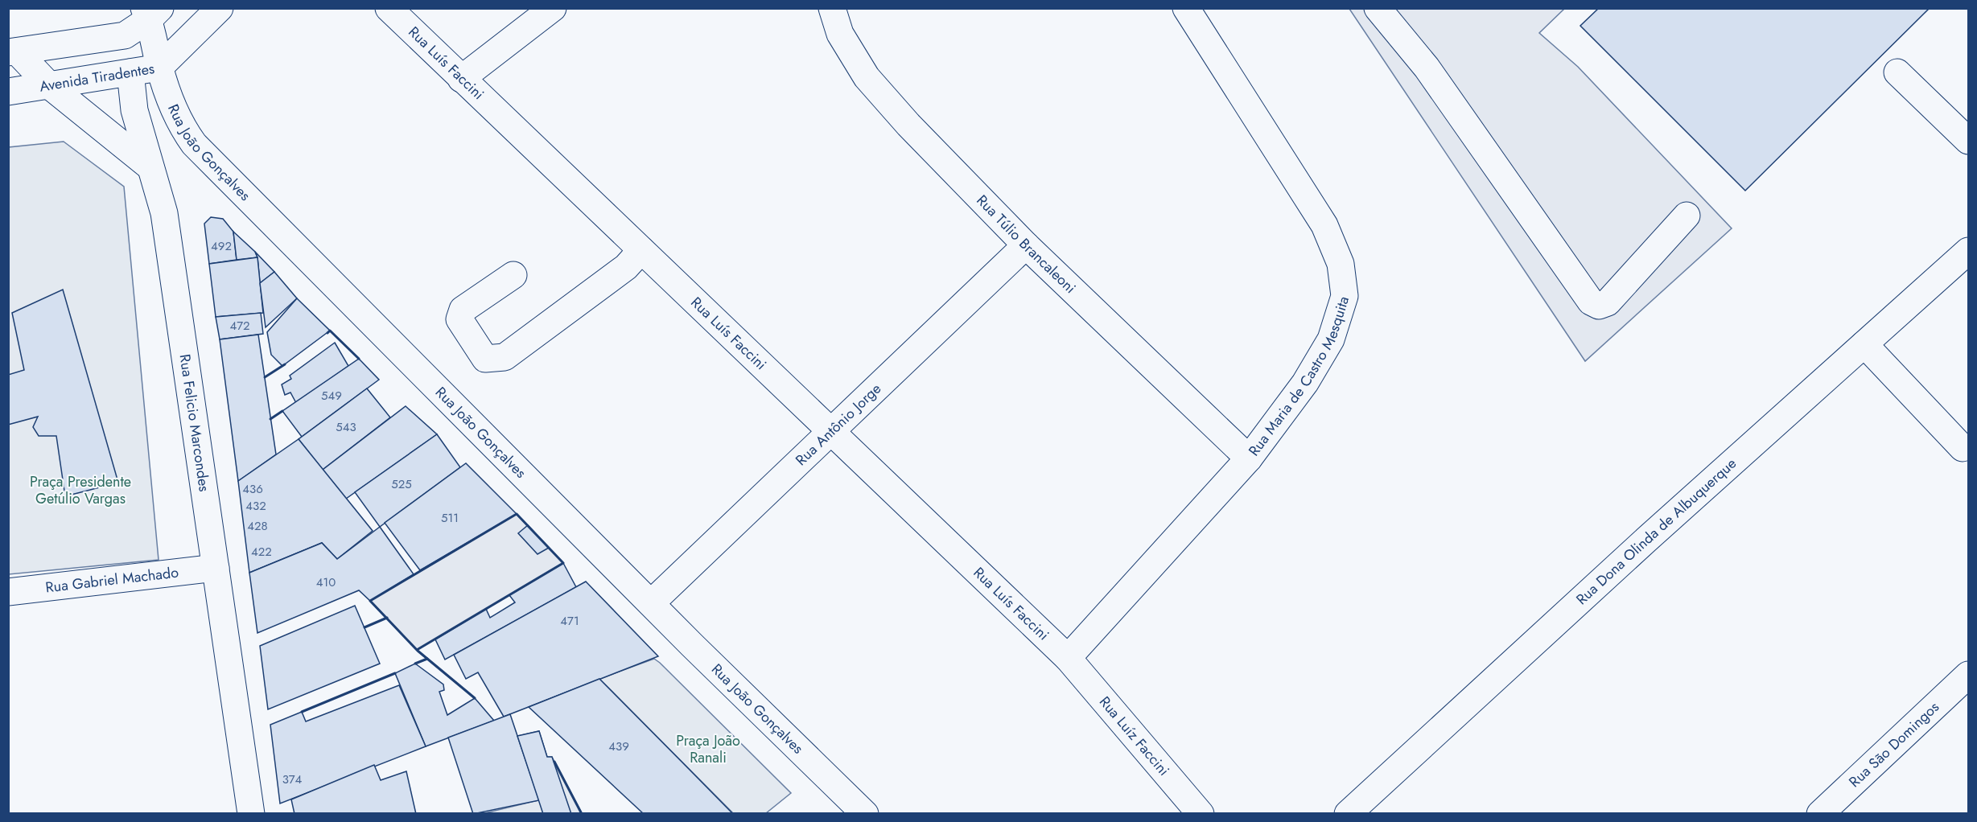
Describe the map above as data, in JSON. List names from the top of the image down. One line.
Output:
{"streets":{"street":["Rua Luís Faccini","Avenida Tiradentes","Rua João Gonçalves","Rua Túlio Brancaleoni","Rua Maria de Castro Mesquita","Rua Felicio Marcondes","Rua Antônio Jorge","Rua Dona Olinda de Albuquerque","Rua Gabriel Machado","Rua Luíz Faccini","Rua São Domingos"]},"crossings":[["Rua Luís Faccini","Rua Maria de Castro Mesquita"],["Rua Luís Faccini","Rua Antônio Jorge"],["Rua Luís Faccini","Rua Luíz Faccini"],["Avenida Tiradentes","Rua João Gonçalves"],["Avenida Tiradentes","Rua Felicio Marcondes"],["Rua João Gonçalves","Rua Antônio Jorge"],["Rua Túlio Brancaleoni","Rua Maria de Castro Mesquita"],["Rua Túlio Brancaleoni","Rua Antônio Jorge"],["Rua Maria de Castro Mesquita","Rua Luíz Faccini"],["Rua Felicio Marcondes","Rua Gabriel Machado"]],"parks":["Praça Presidente Getúlio Vargas","Praça João Ranali"],"house_numbers":["492","472","549","543","525","436","432","511","428","422","410","471","439","374"]}
